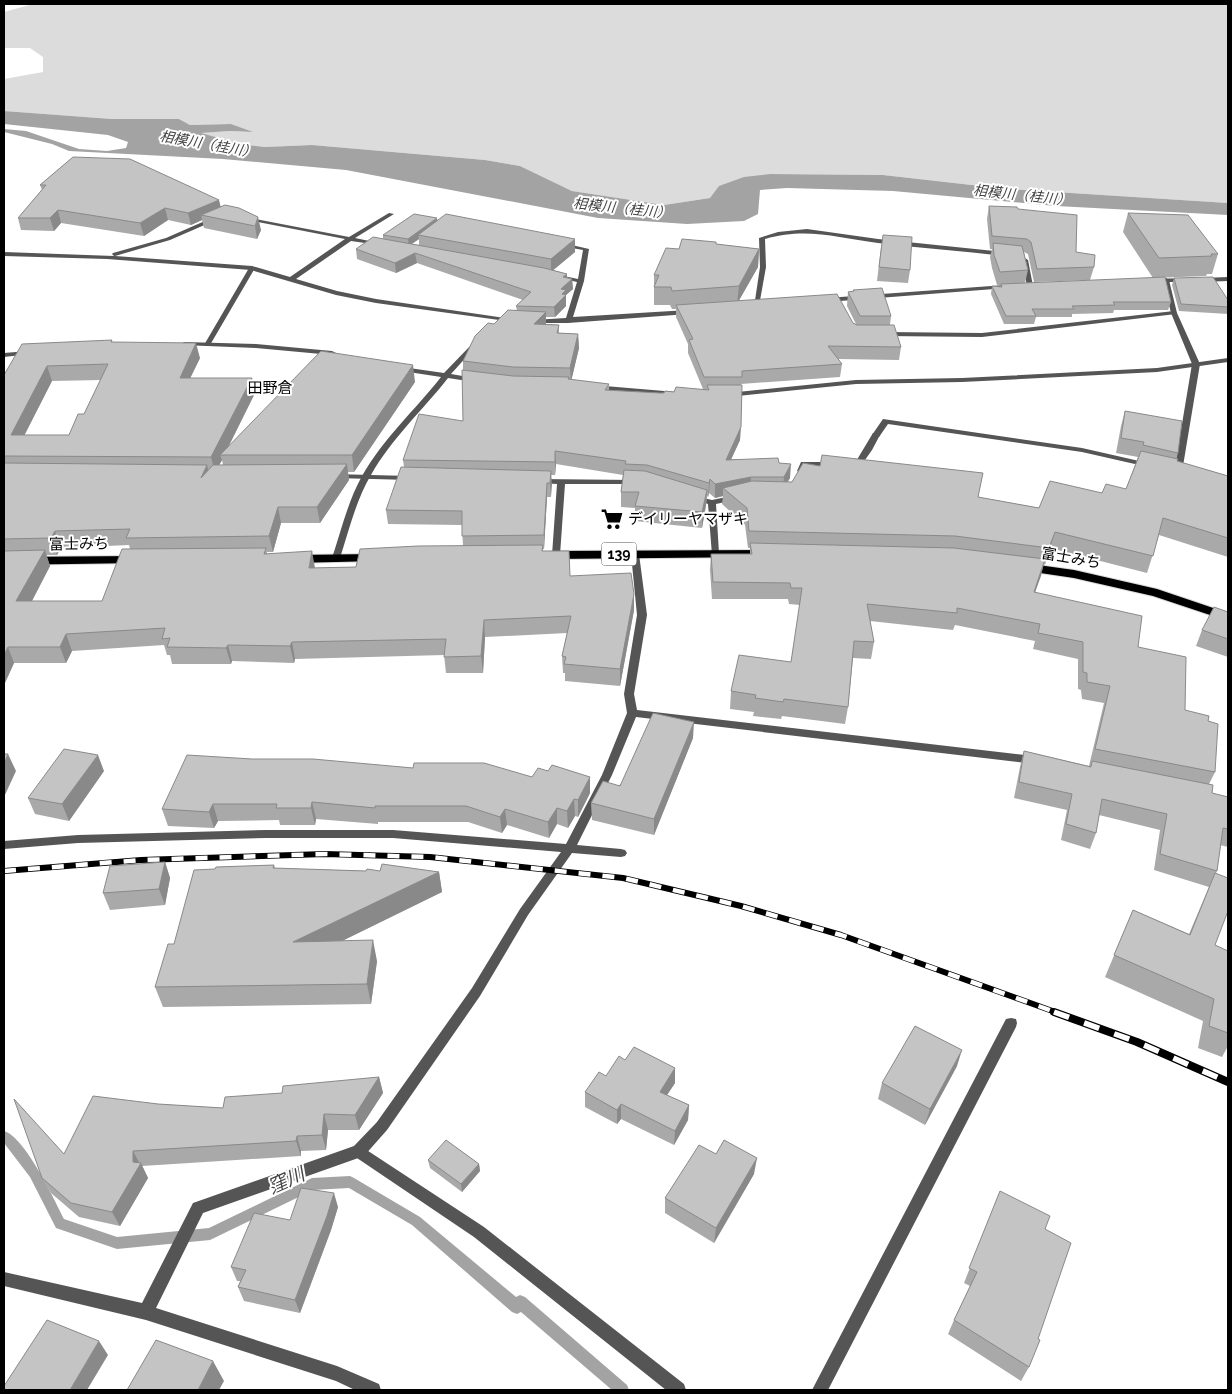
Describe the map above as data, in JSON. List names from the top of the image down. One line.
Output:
{"streets":{"highway":["富士みち","139"]},"districts":["田野倉"],"water":["相模川（桂川）","窪川"],"places":{"supermarket":["デイリーヤマザキ"]}}
